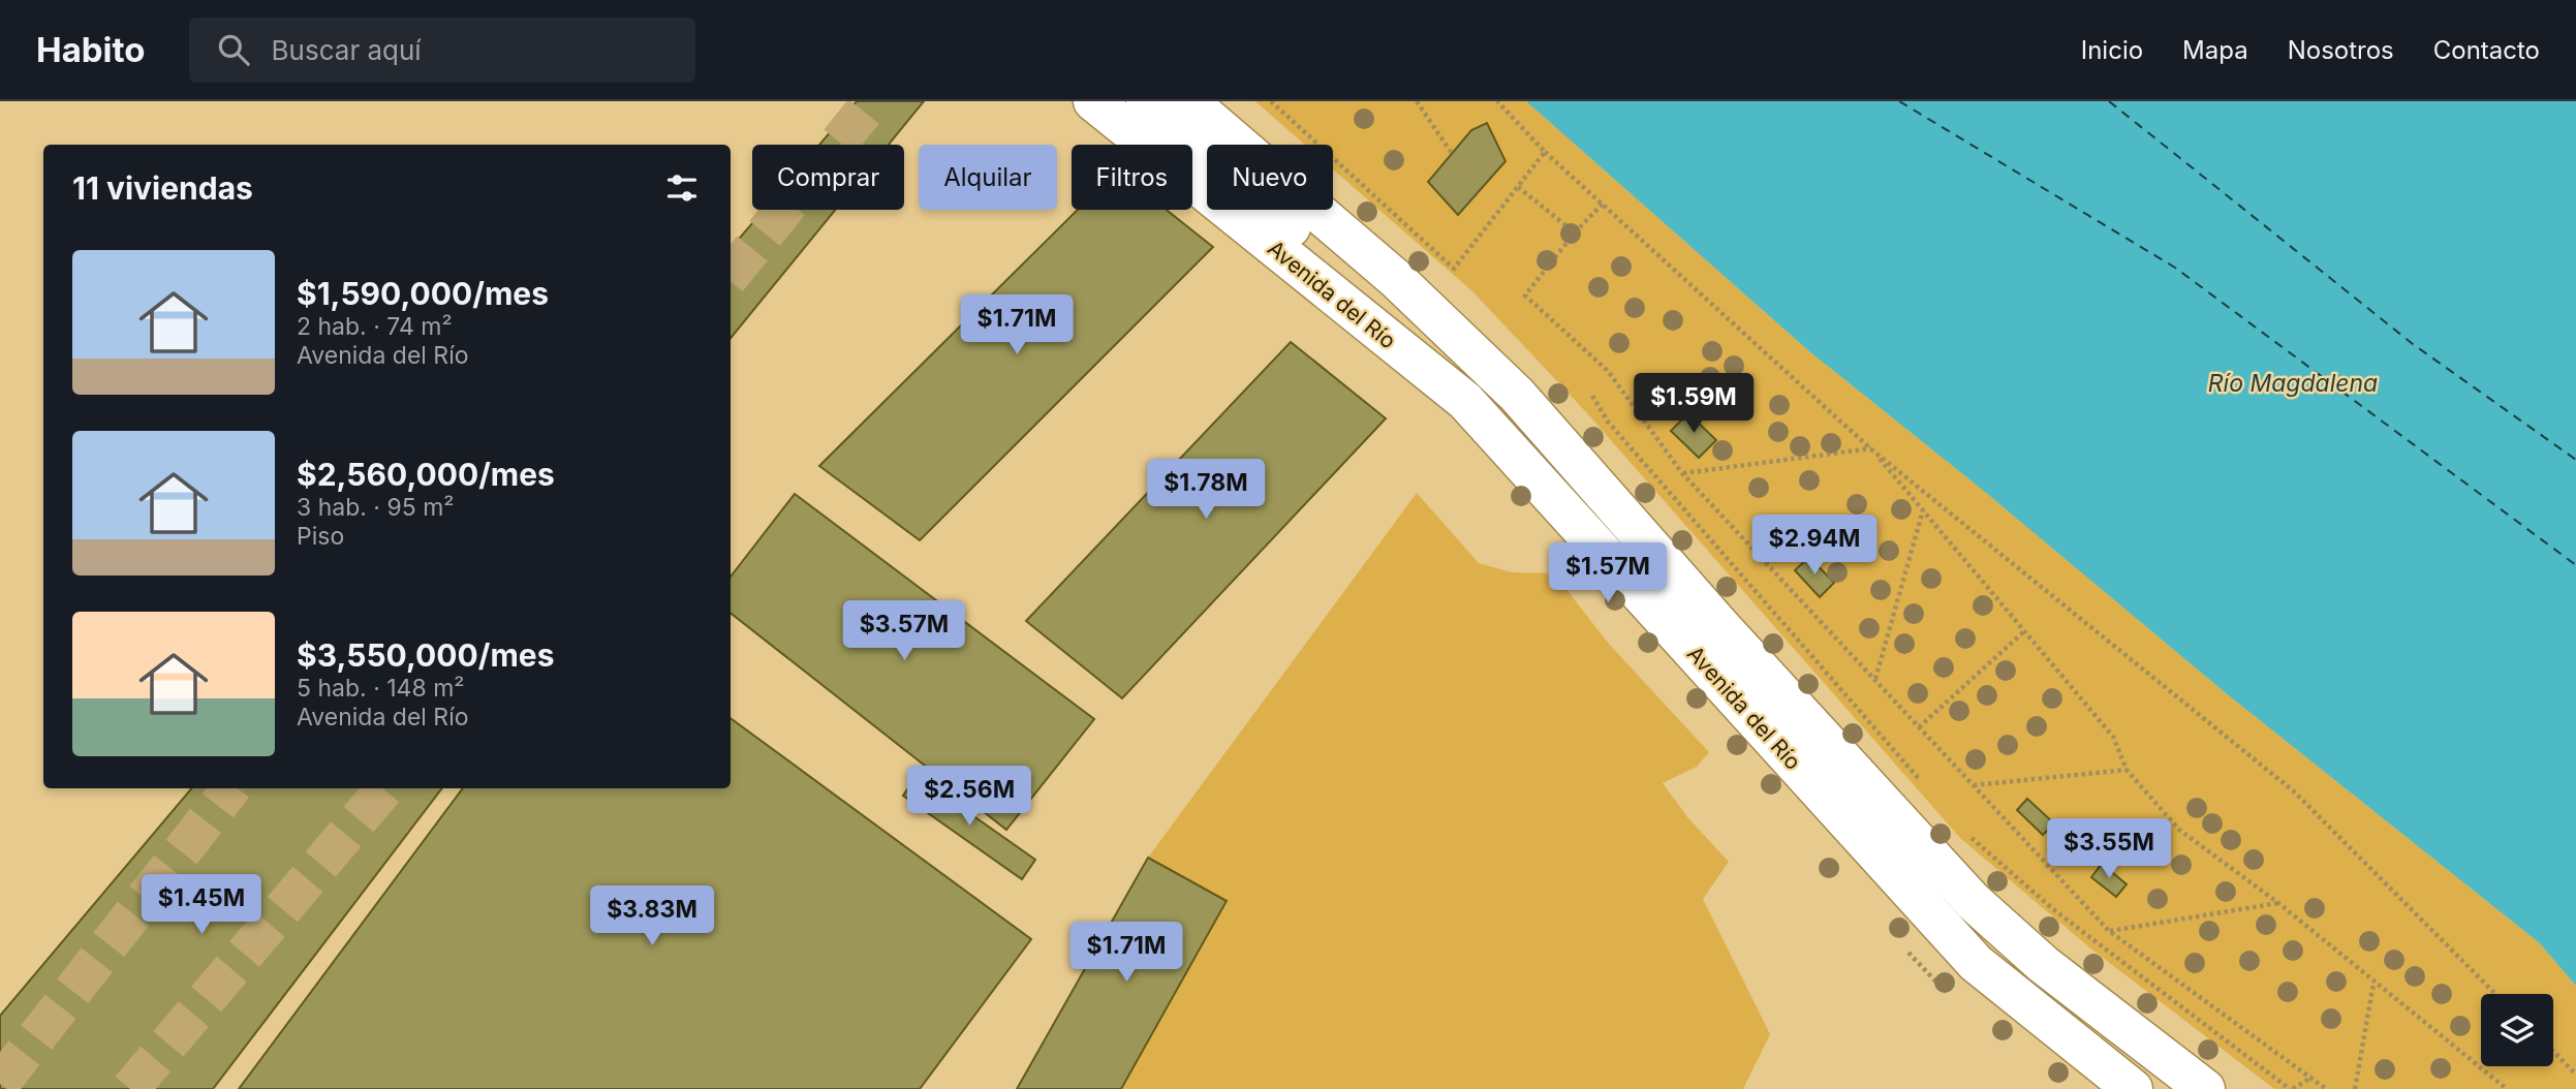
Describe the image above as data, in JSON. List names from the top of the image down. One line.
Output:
{"streets":{"main road":["Avenida del Río"]},"water":["Río Magdalena"],"page":{"header":"Habito","search":"Buscar aquí","nav":["Inicio","Mapa","Nosotros","Contacto"],"chip":["Comprar","Alquilar","Filtros","Nuevo"],"heading":"11 viviendas","list":[{"name":"$1,590,000/mes","note":"2 hab. · 74 m² · Avenida del Río"},{"name":"$2,560,000/mes","note":"3 hab. · 95 m² · Piso"},{"name":"$3,550,000/mes","note":"5 hab. · 148 m² · Avenida del Río"}],"price":["$1.71M","$1.59M","$1.78M","$2.94M","$1.57M","$3.57M","$2.56M","$3.55M","$1.45M","$3.83M","$1.71M"]}}
